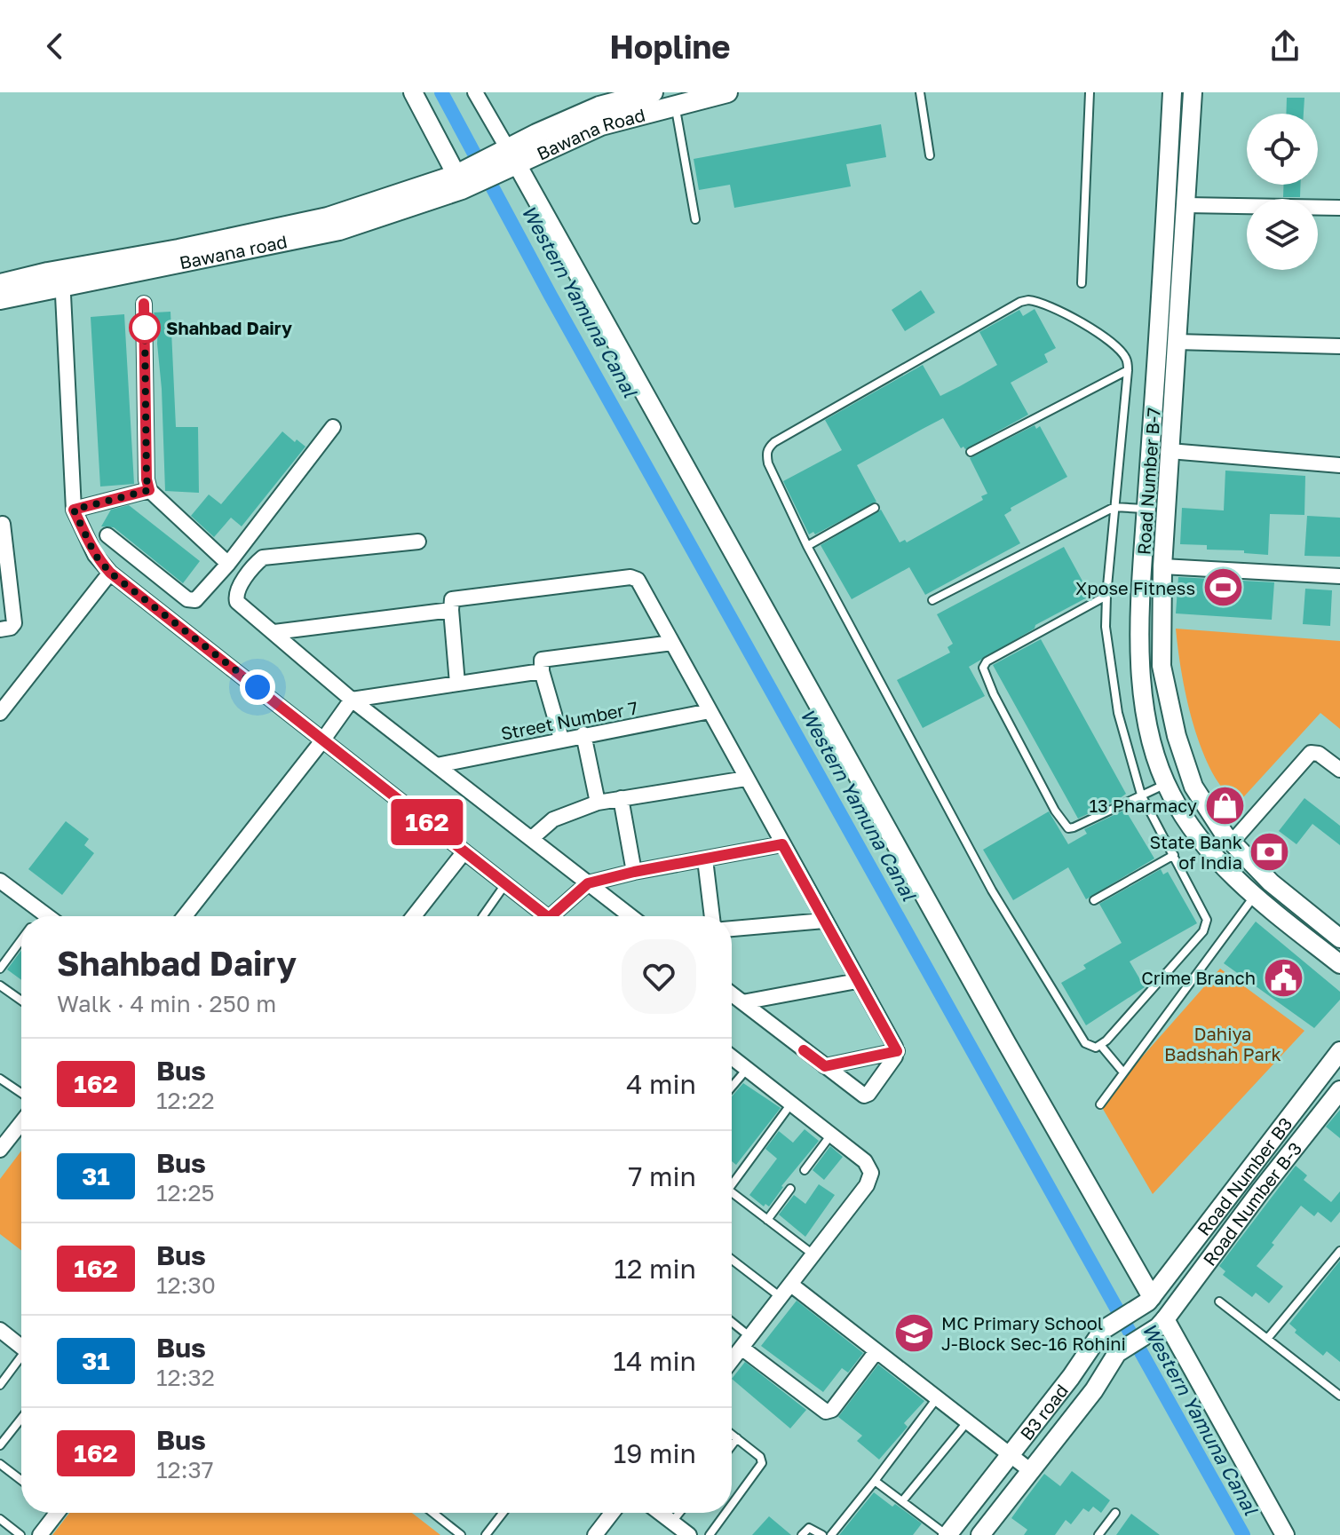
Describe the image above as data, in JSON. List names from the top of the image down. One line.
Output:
{"streets":{"main road":["Bawana Road","Bawana road"],"street":["Road Number B-7","Street Number 7","Road Number B3","Road Number B-3","B3 road"]},"crossings":[["Bawana Road","Bawana road"],["Road Number B3","B3 road"],["Road Number B-3","B3 road"]],"water":["Western Yamuna Canal"],"parks":["Dahiya Badshah Park"],"places":{"other":["Shahbad Dairy"],"sports":["Xpose Fitness"],"shop":["13 Pharmacy"],"bank":["State Bank of India"],"public building":["Crime Branch"],"school or university":["MC Primary School J-Block Sec-16 Rohini"]},"lines":["bus line 162"],"page":{"header":"Hopline","on_map":"162","heading":["Shahbad Dairy","Walk · 4 min · 250 m"],"list":[{"mark":"162","name":"Bus","note":"12:22","value":"4 min"},{"mark":"31","name":"Bus","note":"12:25","value":"7 min"},{"mark":"162","name":"Bus","note":"12:30","value":"12 min"},{"mark":"31","name":"Bus","note":"12:32","value":"14 min"},{"mark":"162","name":"Bus","note":"12:37","value":"19 min"}]}}
